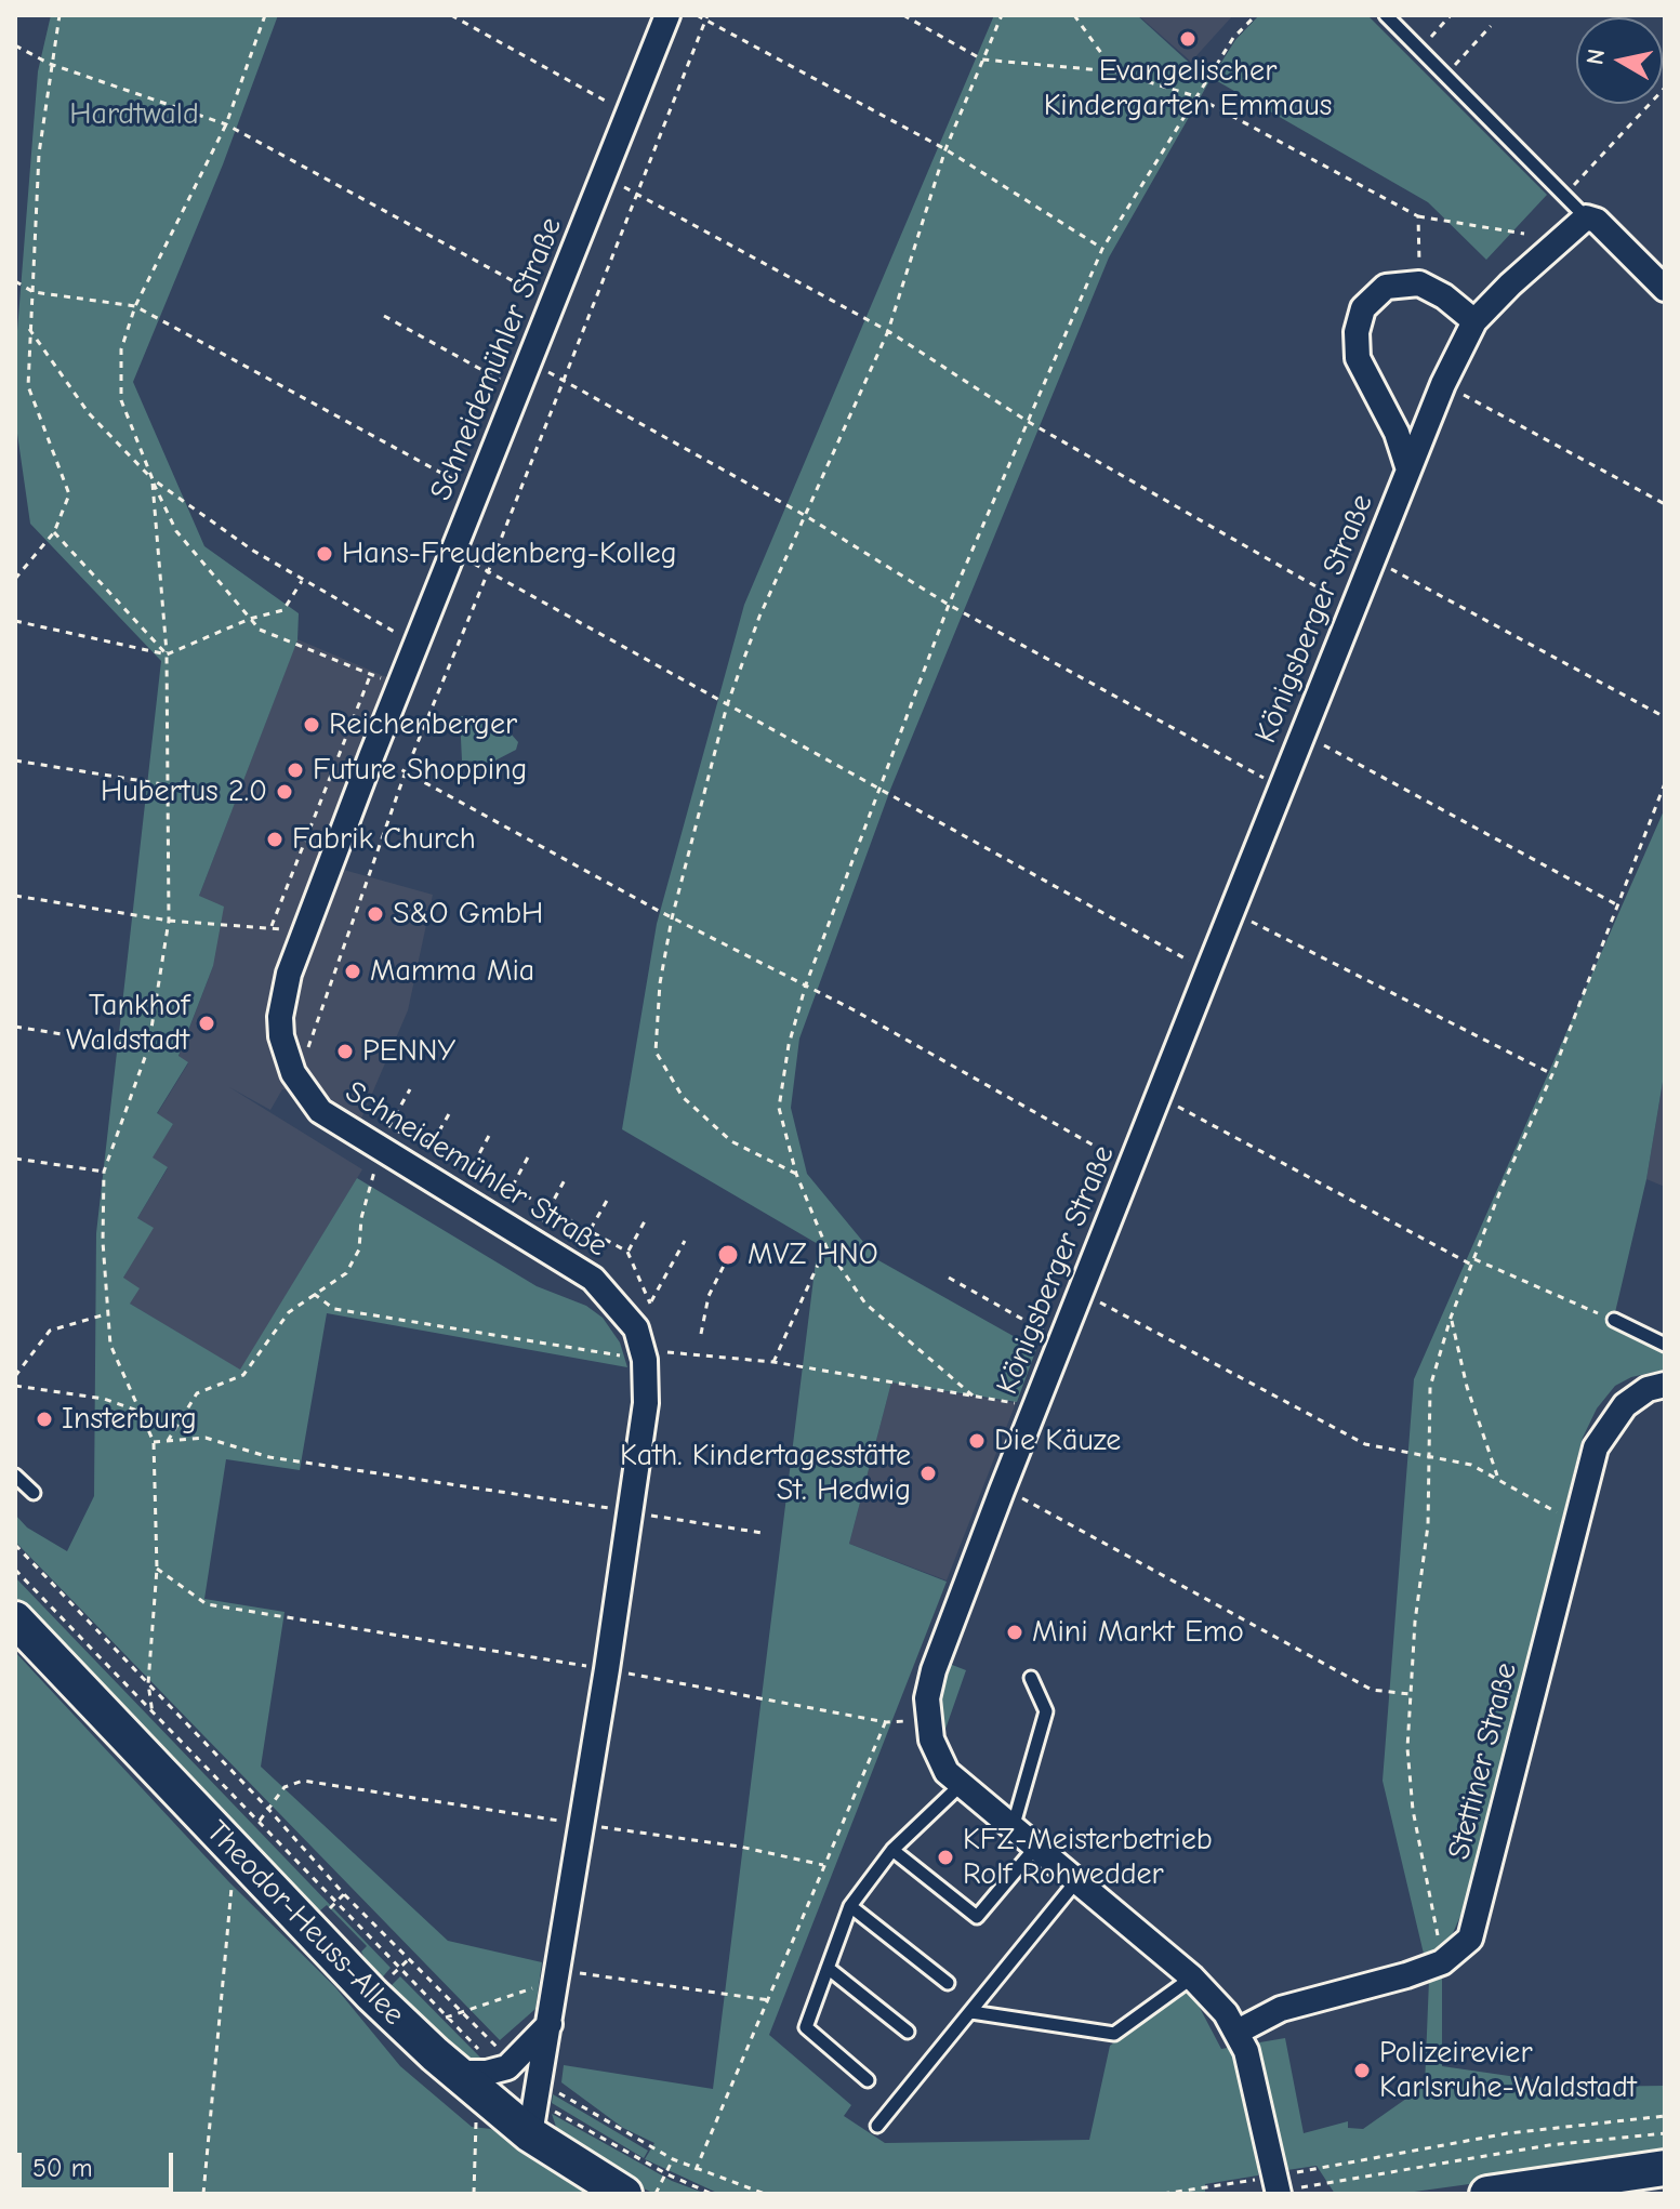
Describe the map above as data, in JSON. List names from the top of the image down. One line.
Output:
{"streets":{"main road":["Theodor-Heuss-Allee"],"street":["Schneidemühler Straße","Königsberger Straße","Stettiner Straße"]},"crossings":[["Königsberger Straße","Stettiner Straße"]],"parks":["Hardtwald"],"places":["Evangelischer Kindergarten Emmaus","Hans-Freudenberg-Kolleg","Reichenberger","Future Shopping","Hubertus 2.0","Fabrik Church","S&O GmbH","Mamma Mia","Tankhof Waldstadt","PENNY","MVZ HNO","Insterburg","Die Käuze","Kath. Kindertagesstätte St. Hedwig","Mini Markt Emo","KFZ-Meisterbetrieb Rolf Rohwedder","Polizeirevier Karlsruhe-Waldstadt"],"scale_bar":"50 m","north":"left"}
